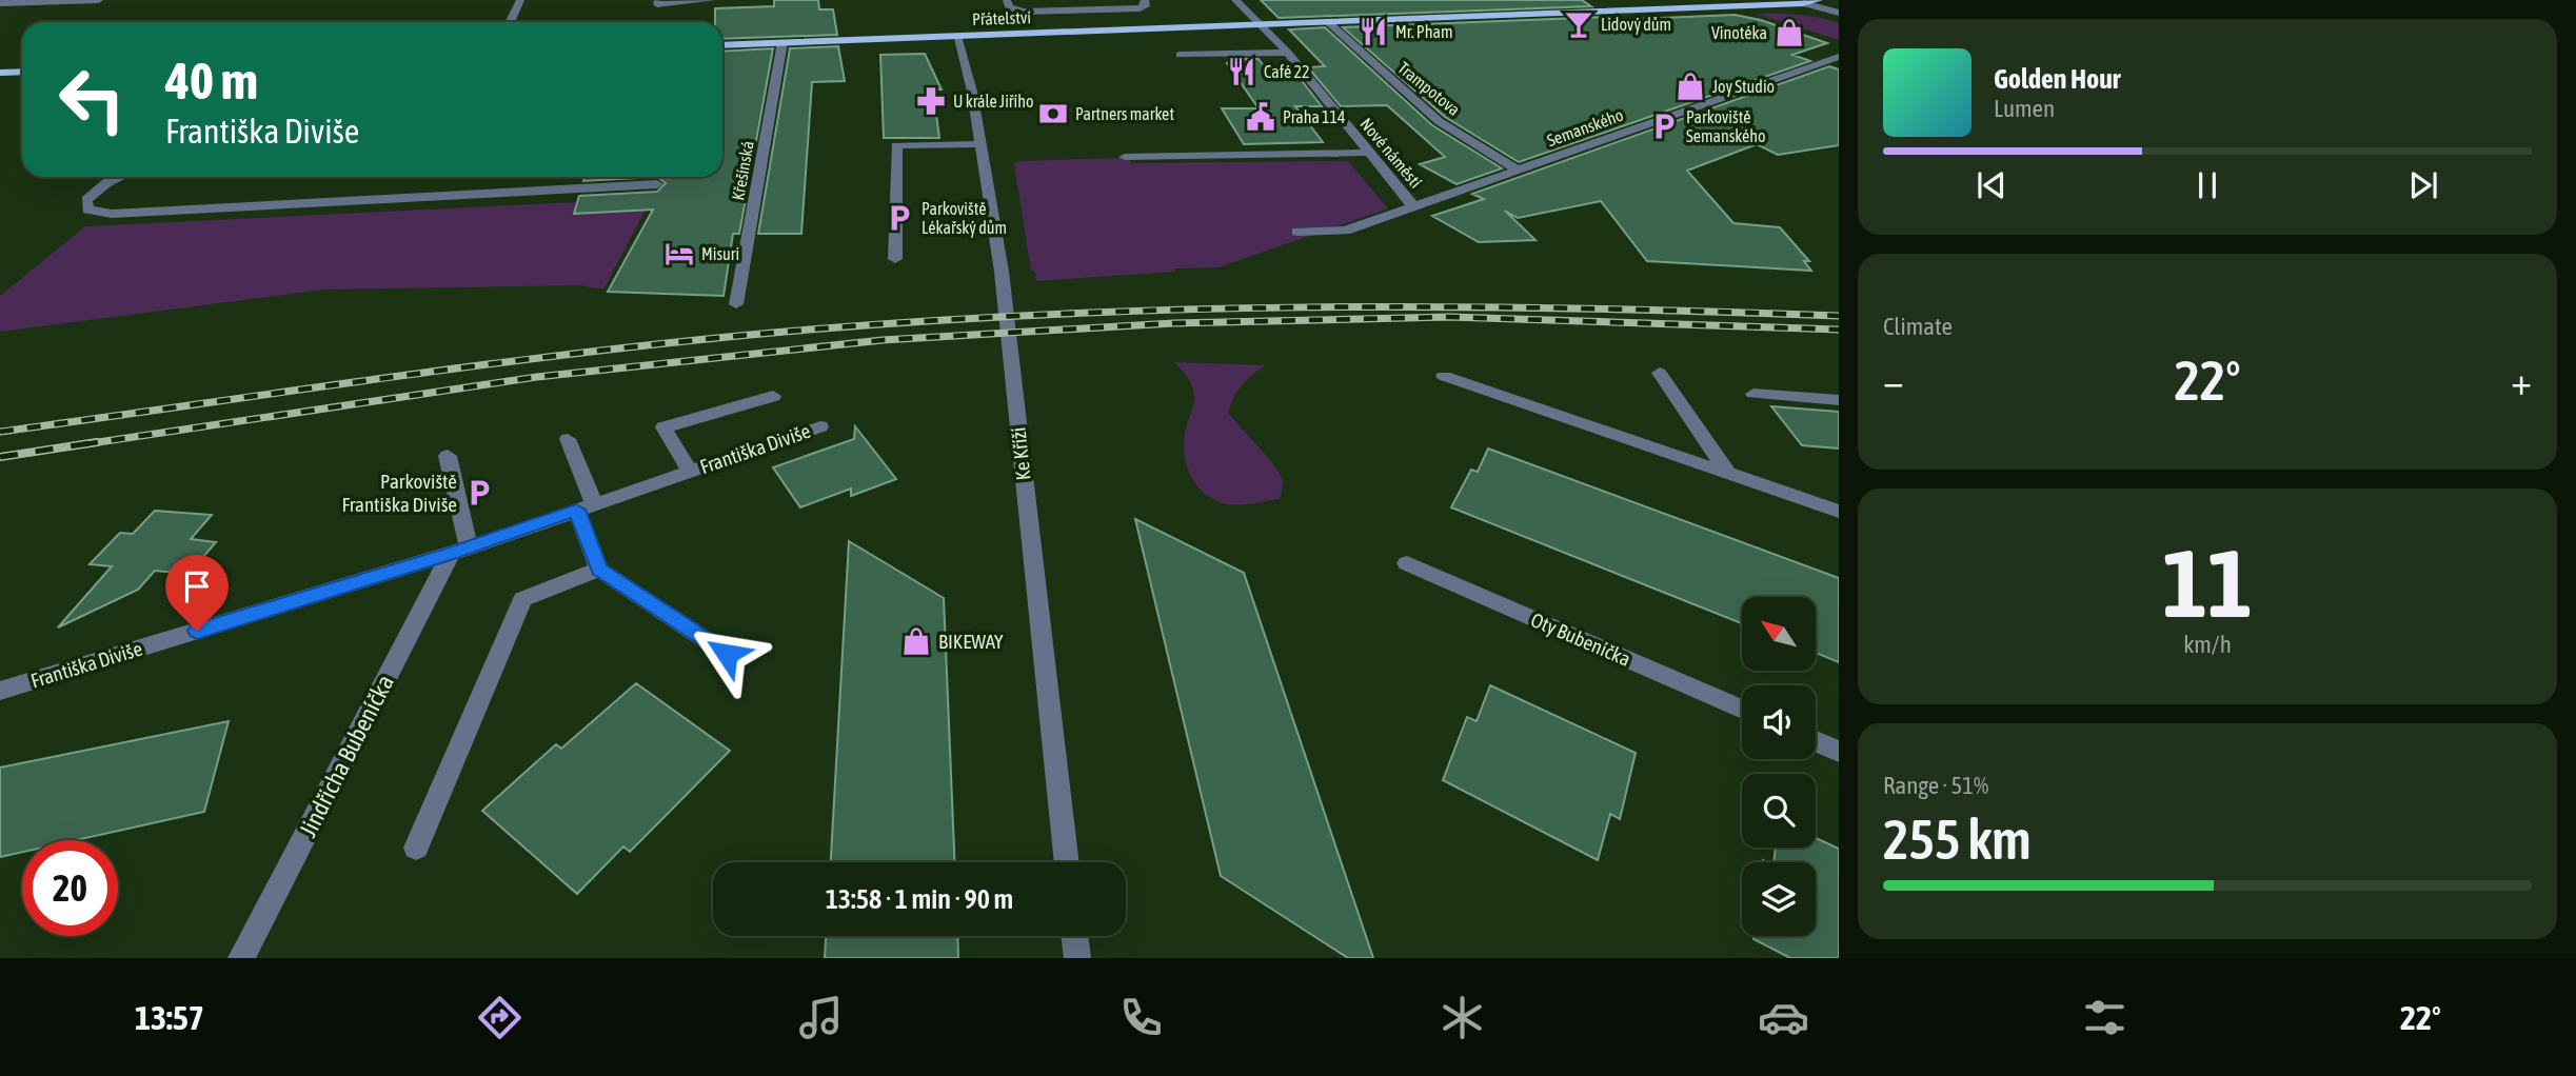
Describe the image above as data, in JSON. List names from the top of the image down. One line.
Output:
{"streets":{"main road":["Přátelství"],"street":["Trampotova","Semanského","Nové náměstí","Křešínská","Františka Diviše","Ke Kříži","Oty Bubeníčka","Jindřicha Bubeníčka"]},"crossings":[["Přátelství","Trampotova"],["Přátelství","Nové náměstí"],["Přátelství","Křešínská"],["Přátelství","Ke Kříži"],["Trampotova","Semanského"],["Semanského","Nové náměstí"],["Františka Diviše","Jindřicha Bubeníčka"]],"places":{"bar":["Lidový dům"],"restaurant":["Mr. Pham","Café 22"],"shop":["Vinotéka","Joy Studio","BIKEWAY"],"pharmacy":["U krále Jiřího"],"bank":["Partners market"],"public building":["Praha 114"],"parking":["Parkoviště Semanského","Parkoviště Lékařský dům","Parkoviště Františka Diviše"],"hotel":["Misuri"]},"north":"top left","page":{"turn":["40 m","Františka Diviše"],"song":["Golden Hour","Lumen"],"tile":["Climate",["11","km/h"],["Range · 51%","255 km"]],"heat":["−","22°","+"],"limit":"20","trip":"13:58 · 1 min · 90 m","tabs":["13:57","22°"]}}
